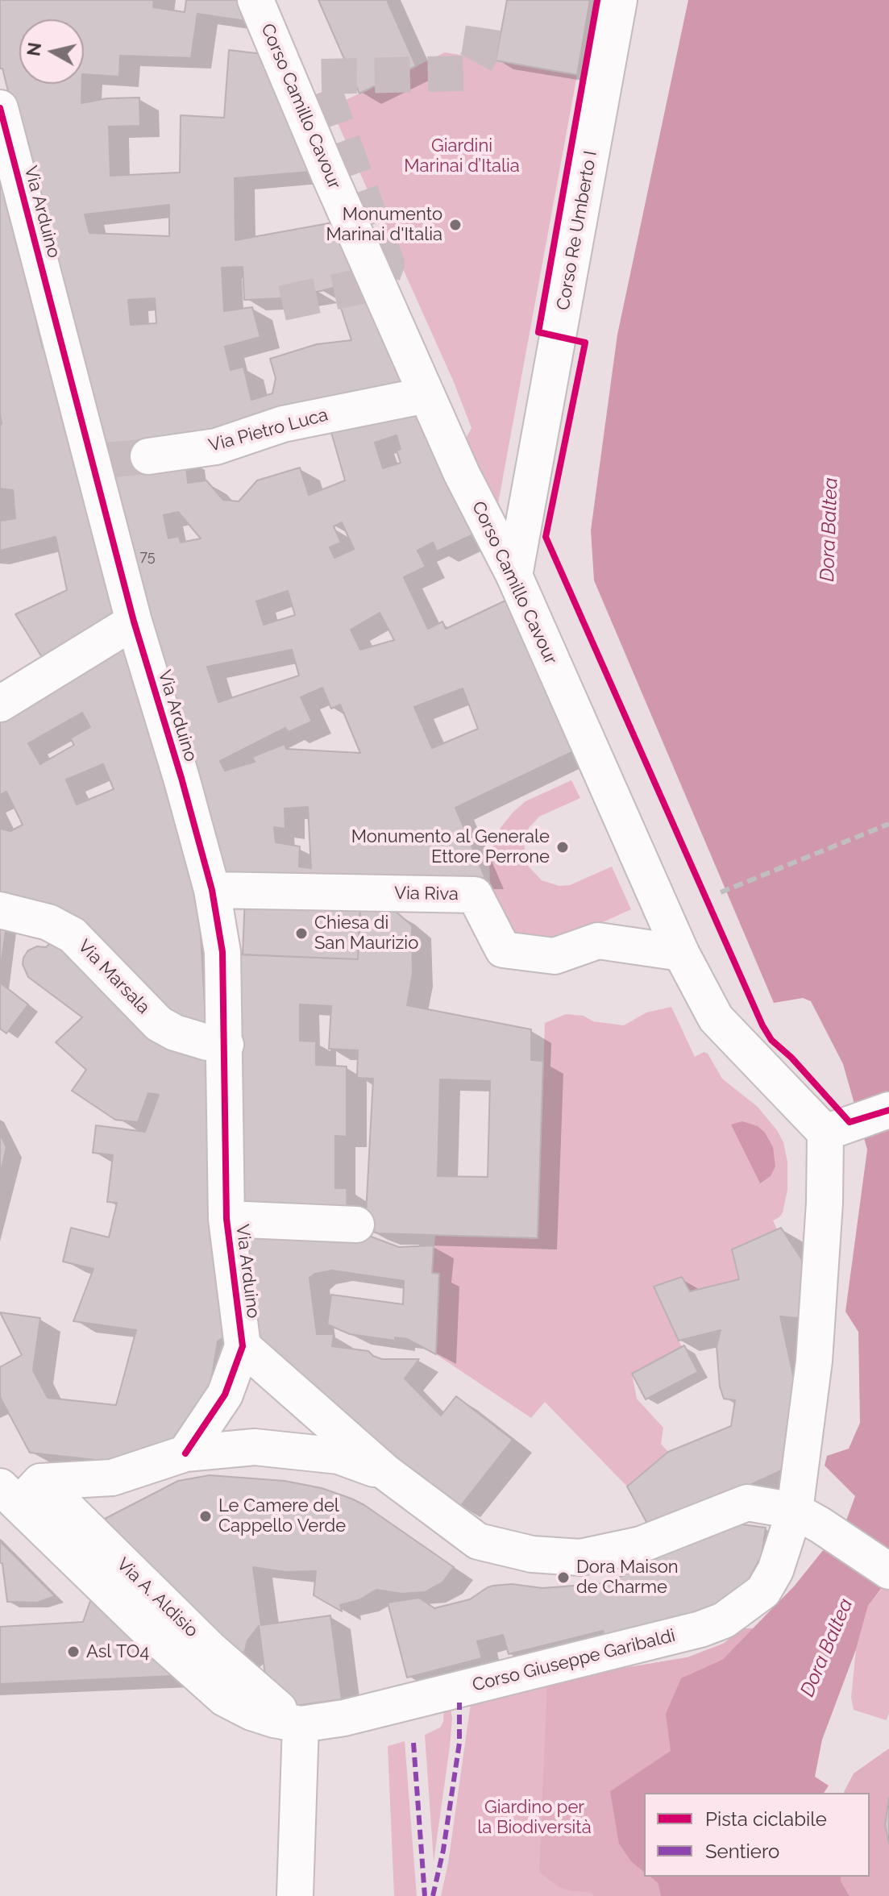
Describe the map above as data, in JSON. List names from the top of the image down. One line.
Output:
{"streets":{"street":["Corso Camillo Cavour","Via Arduino","Corso Re Umberto I","Via Pietro Luca","Via Riva","Via Marsala","Corso Giuseppe Garibaldi"]},"crossings":[["Corso Camillo Cavour","Corso Re Umberto I"],["Corso Camillo Cavour","Via Pietro Luca"],["Corso Camillo Cavour","Via Riva"],["Corso Camillo Cavour","Corso Giuseppe Garibaldi"],["Via Arduino","Via Riva"],["Via Arduino","Via Marsala"]],"water":["Dora Baltea"],"parks":["Giardini Marinai d’Italia","Giardino per la Biodiversità"],"places":["Monumento Marinai d'Italia","Monumento al Generale Ettore Perrone","Chiesa di San Maurizio","Le Camere del Cappello Verde","Dora Maison de Charme","Asl TO4"],"house_numbers":["75"],"legend":["Pista ciclabile","Sentiero"],"north":"left"}
